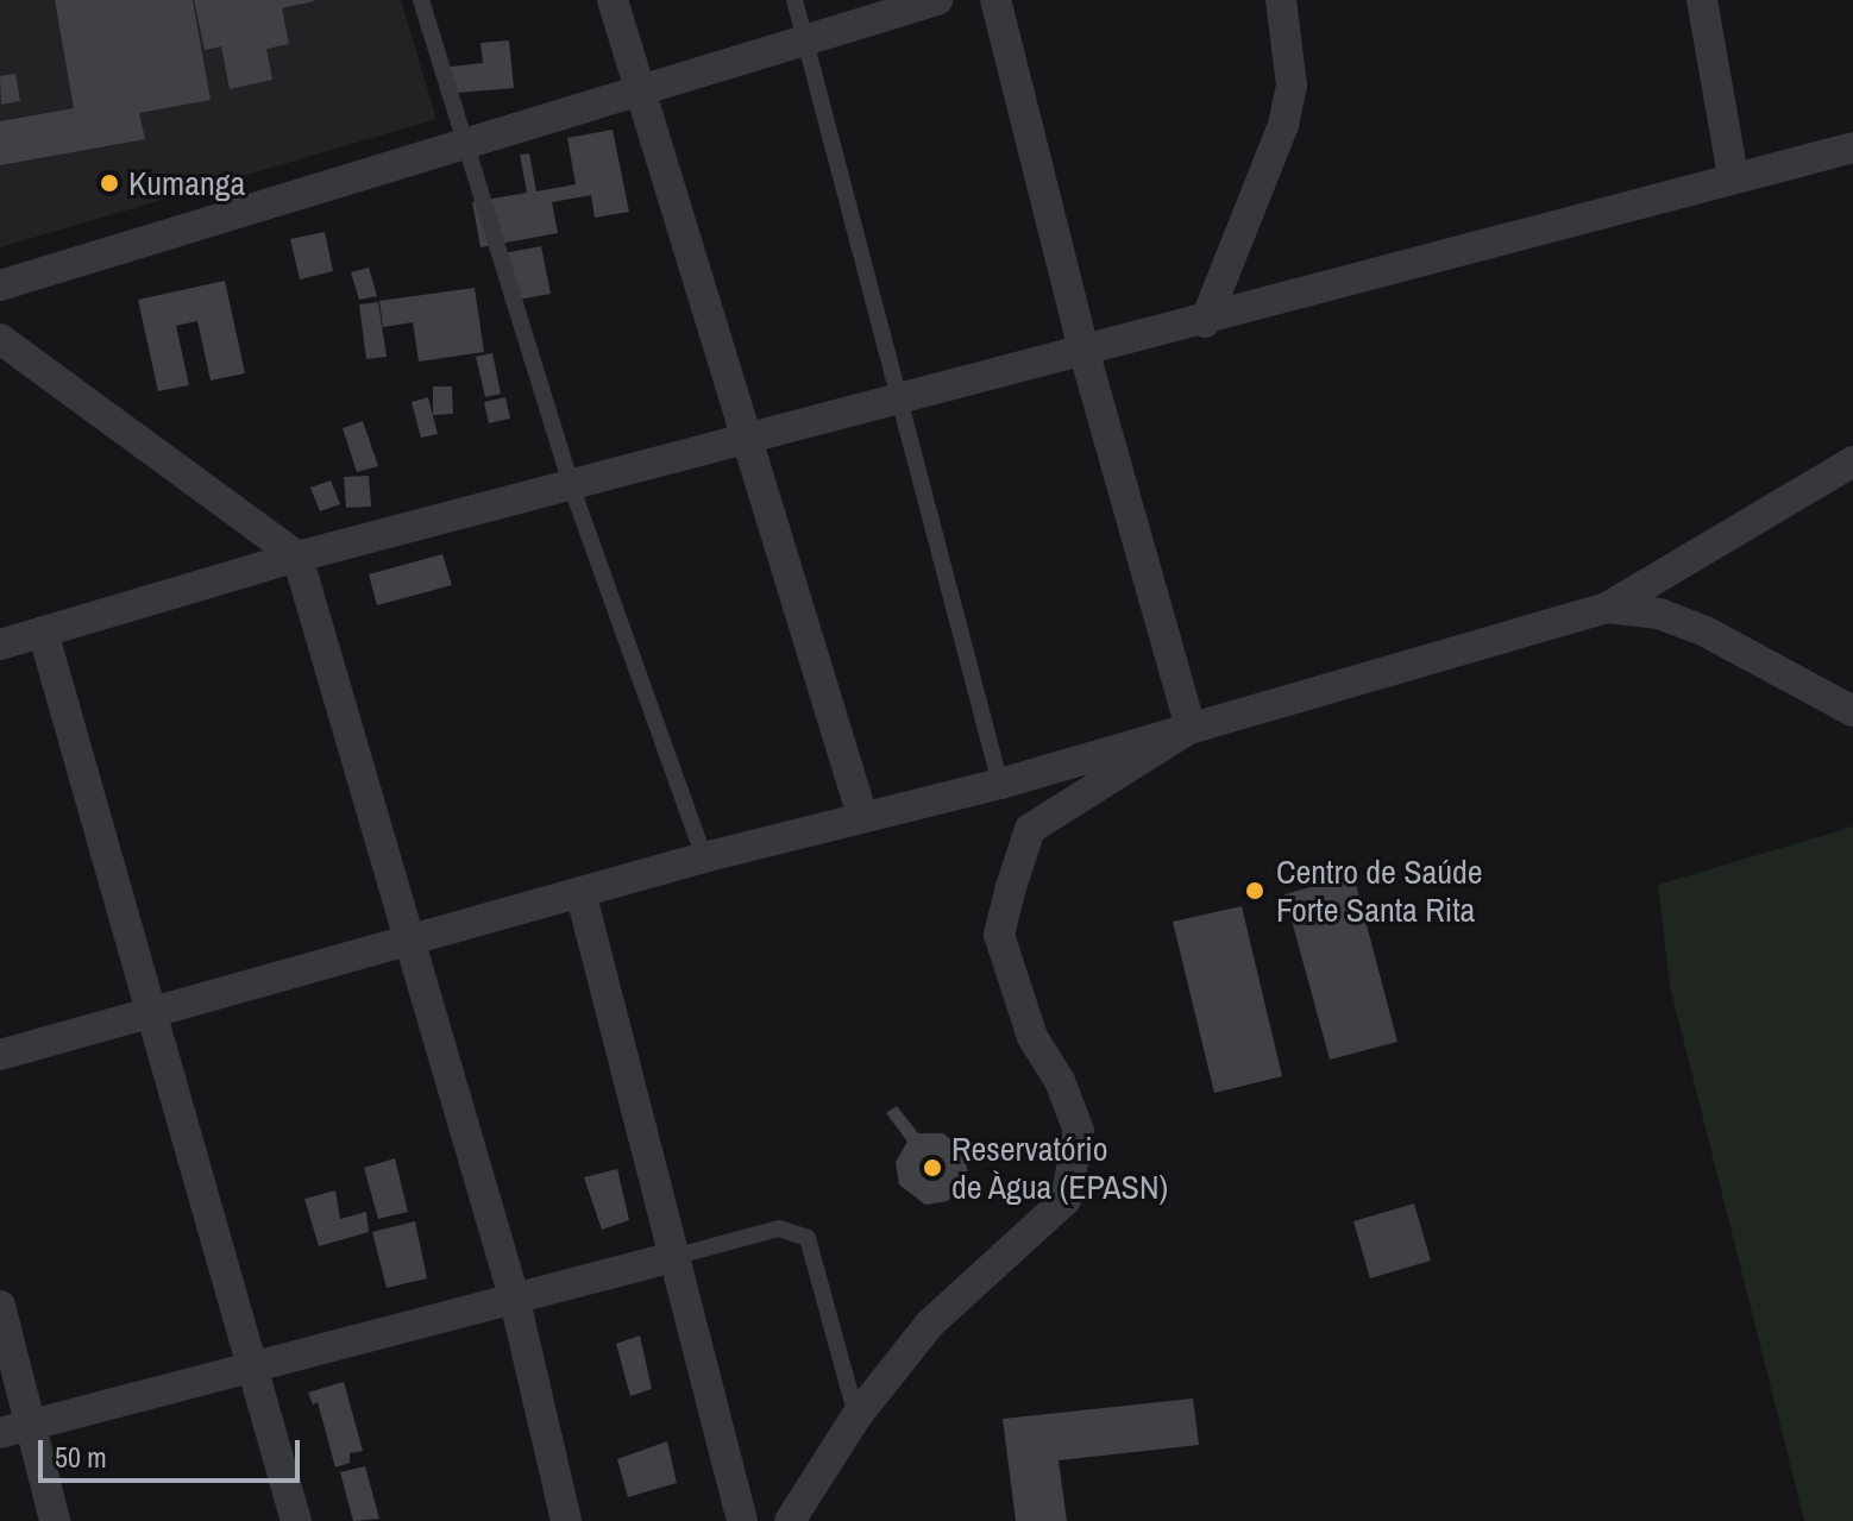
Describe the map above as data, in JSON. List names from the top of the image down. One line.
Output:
{"places":["Kumanga","Centro de Saúde Forte Santa Rita","Reservatório de Àgua (EPASN)"],"scale_bar":"50 m"}
